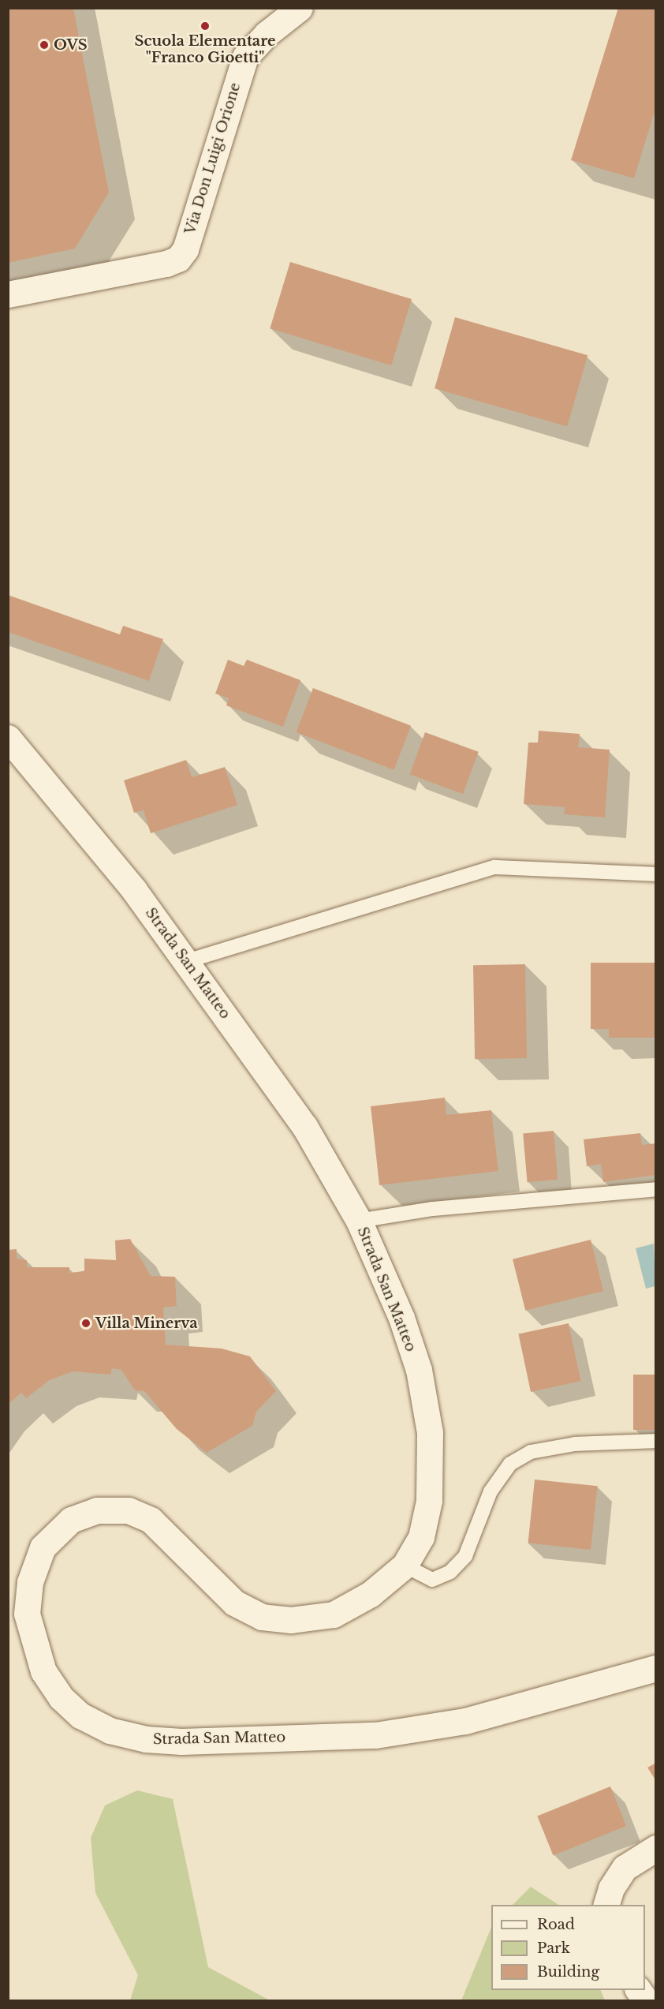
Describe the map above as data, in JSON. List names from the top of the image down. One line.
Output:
{"streets":{"street":["Via Don Luigi Orione","Strada San Matteo"]},"places":["Scuola Elementare \"Franco Gioetti\"","OVS","Villa Minerva"],"legend":["Road","Park","Building"]}
